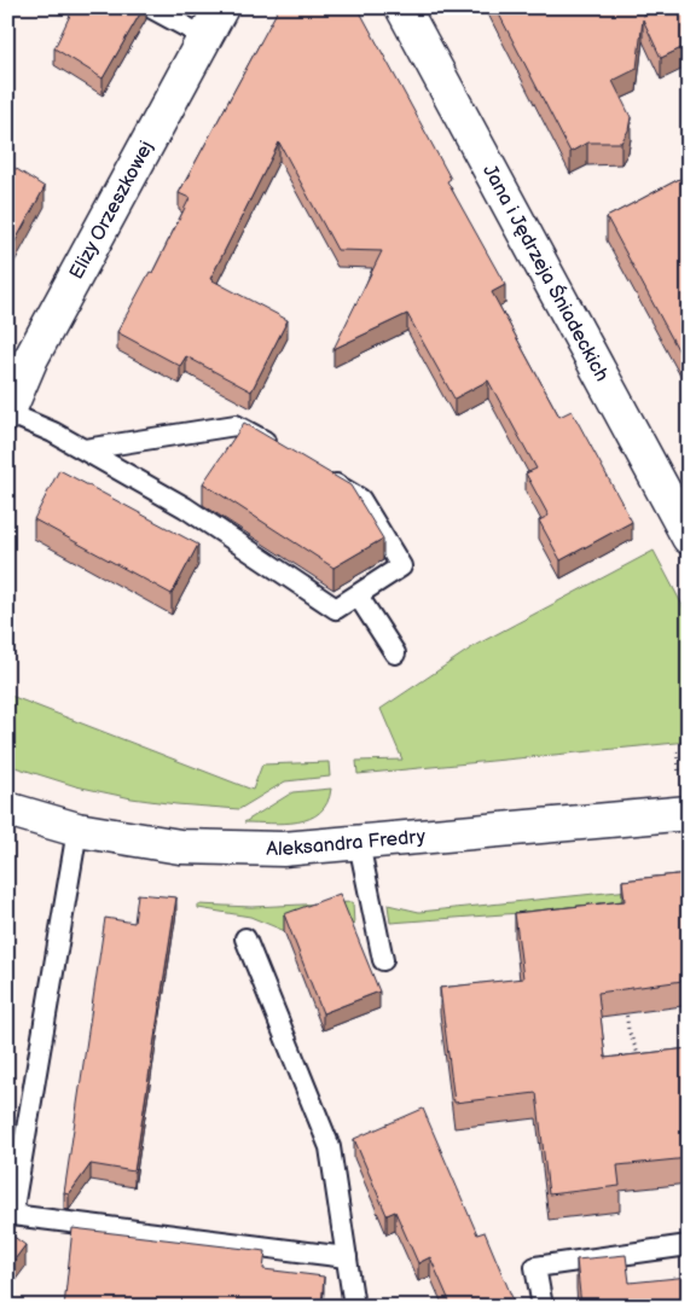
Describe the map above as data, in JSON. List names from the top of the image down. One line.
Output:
{"streets":{"street":["Elizy Orzeszkowej","Jana i Jędrzeja Śniadeckich","Aleksandra Fredry"]}}
